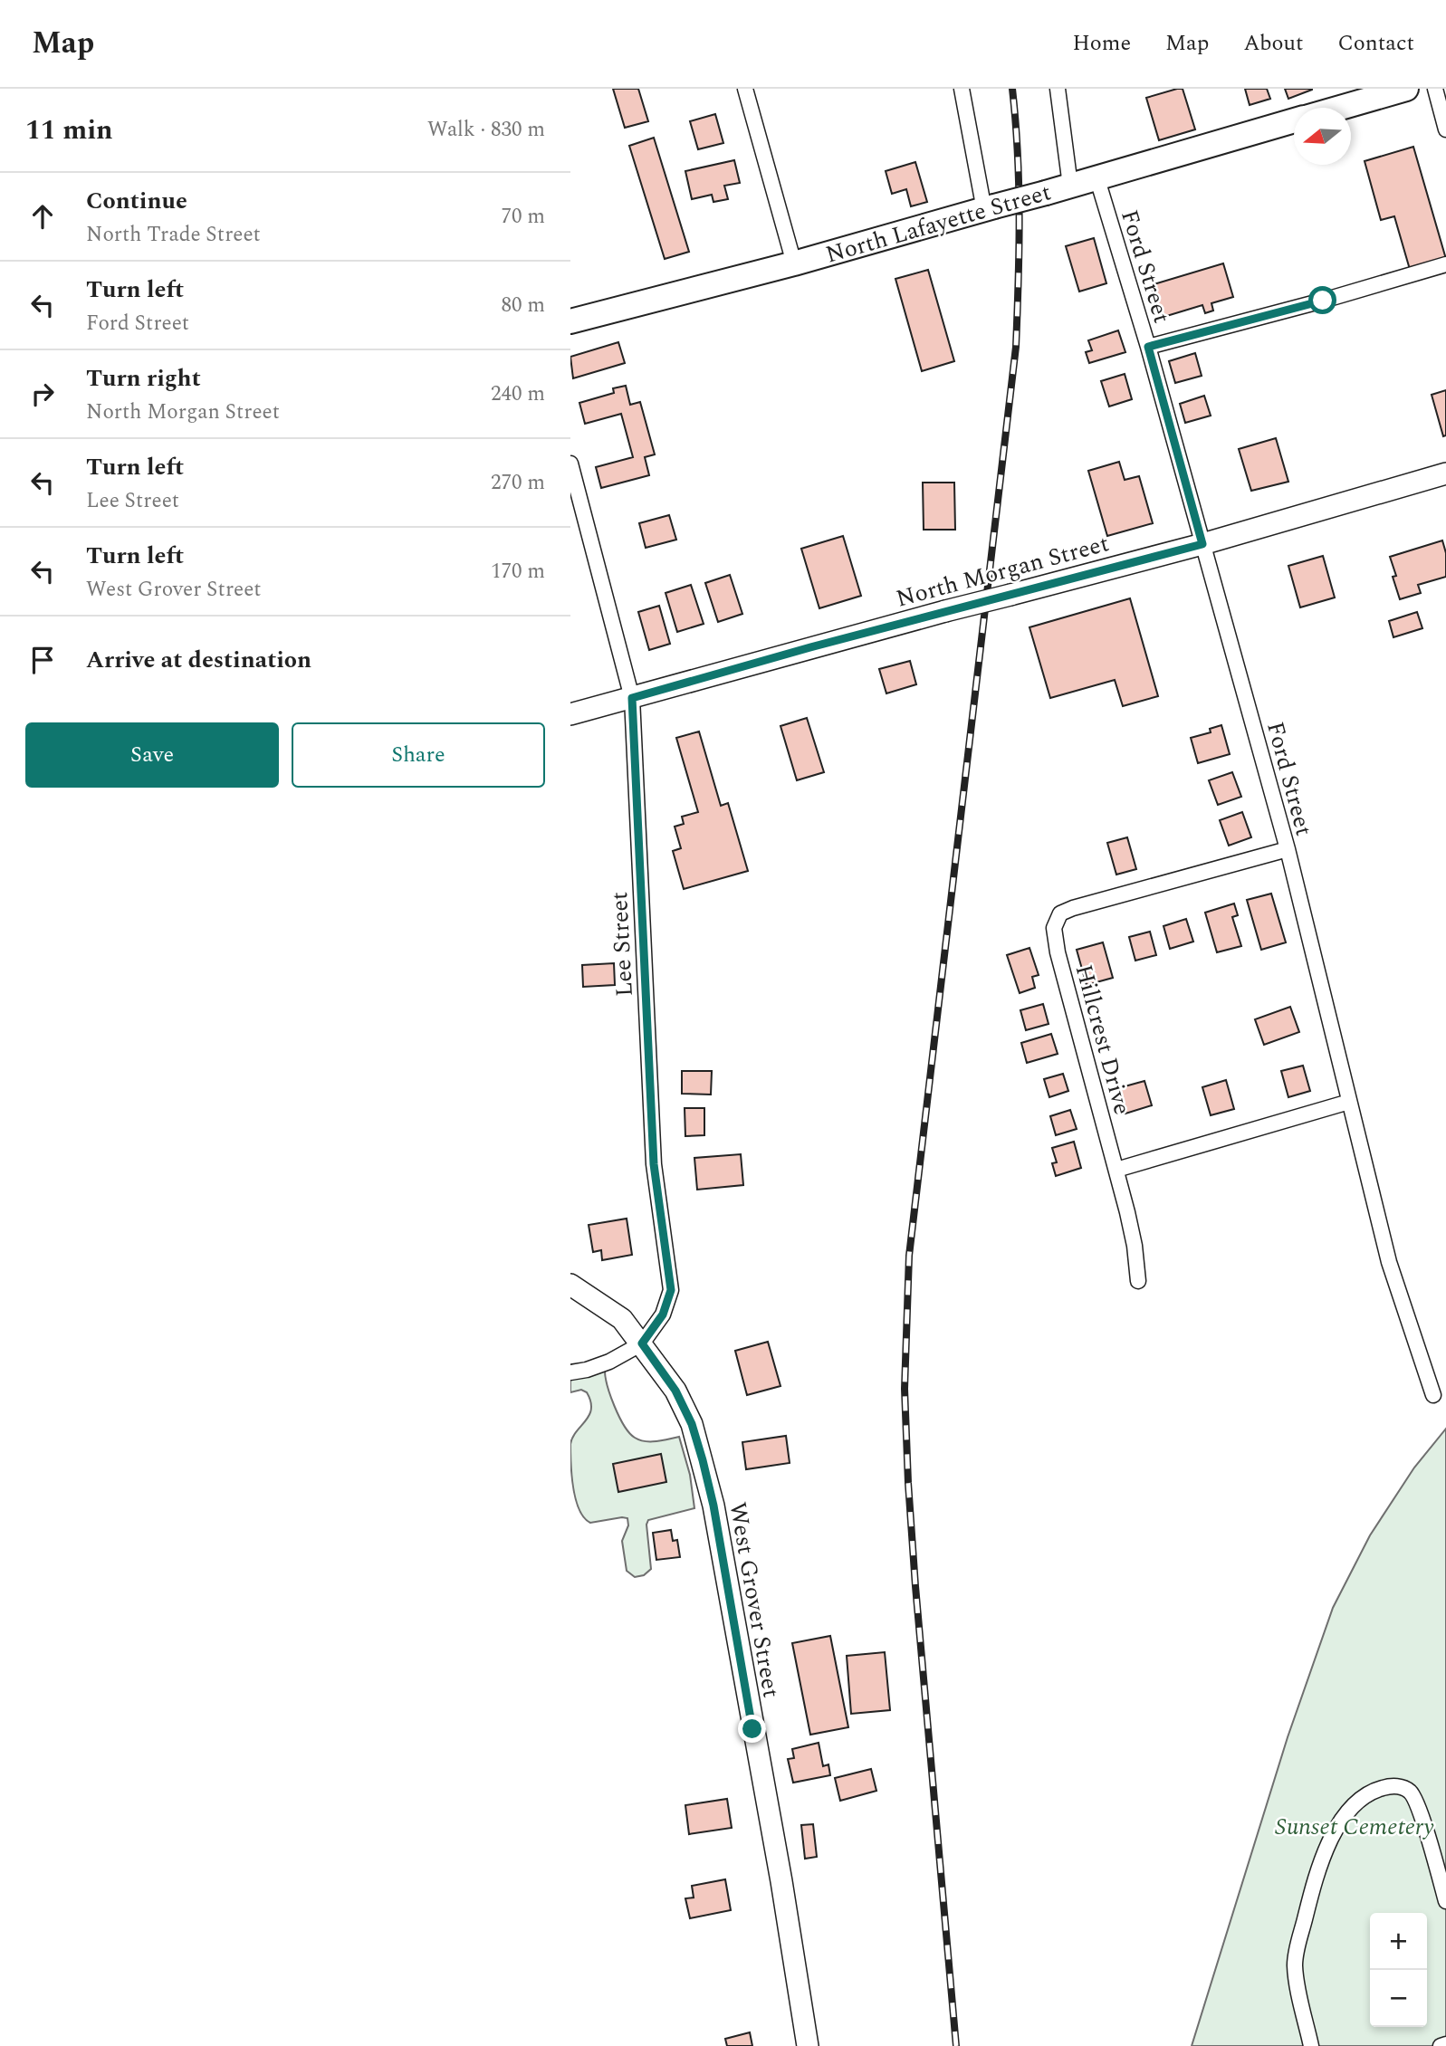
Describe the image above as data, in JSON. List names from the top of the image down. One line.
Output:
{"streets":{"main road":["North Lafayette Street"],"street":["Ford Street","North Morgan Street","Lee Street","Hillcrest Drive","West Grover Street"]},"crossings":[["North Lafayette Street","Ford Street"],["Ford Street","North Morgan Street"],["Ford Street","Hillcrest Drive"],["North Morgan Street","Lee Street"],["Lee Street","West Grover Street"]],"parks":["Sunset Cemetery"],"north":"left","page":{"header":"Map","nav":["Home","Map","About","Contact"],"heading":["11 min","Walk · 830 m"],"list":[["Continue","North Trade Street","70 m"],["Turn left","Ford Street","80 m"],["Turn right","North Morgan Street","240 m"],["Turn left","Lee Street","270 m"],["Turn left","West Grover Street","170 m"],"Arrive at destination"],"buttons":["Save","Share"],"map_buttons":["+","−"]}}
